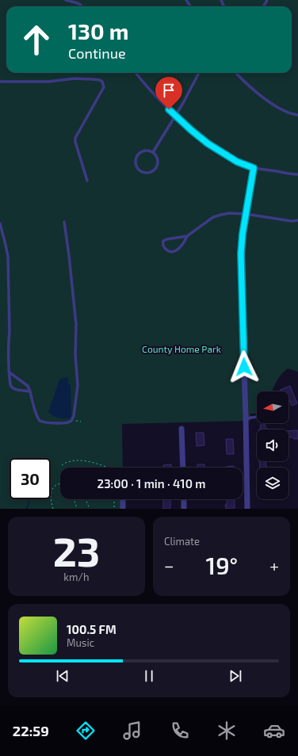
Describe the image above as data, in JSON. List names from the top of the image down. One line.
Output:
{"parks":["County Home Park"],"north":"left","page":{"turn":["130 m","Continue"],"limit":"30","trip":"23:00 · 1 min · 410 m","tile":[["23","km/h"],"Climate"],"heat":["−","19°","+"],"song":["100.5 FM","Music"],"tabs":"22:59"}}
